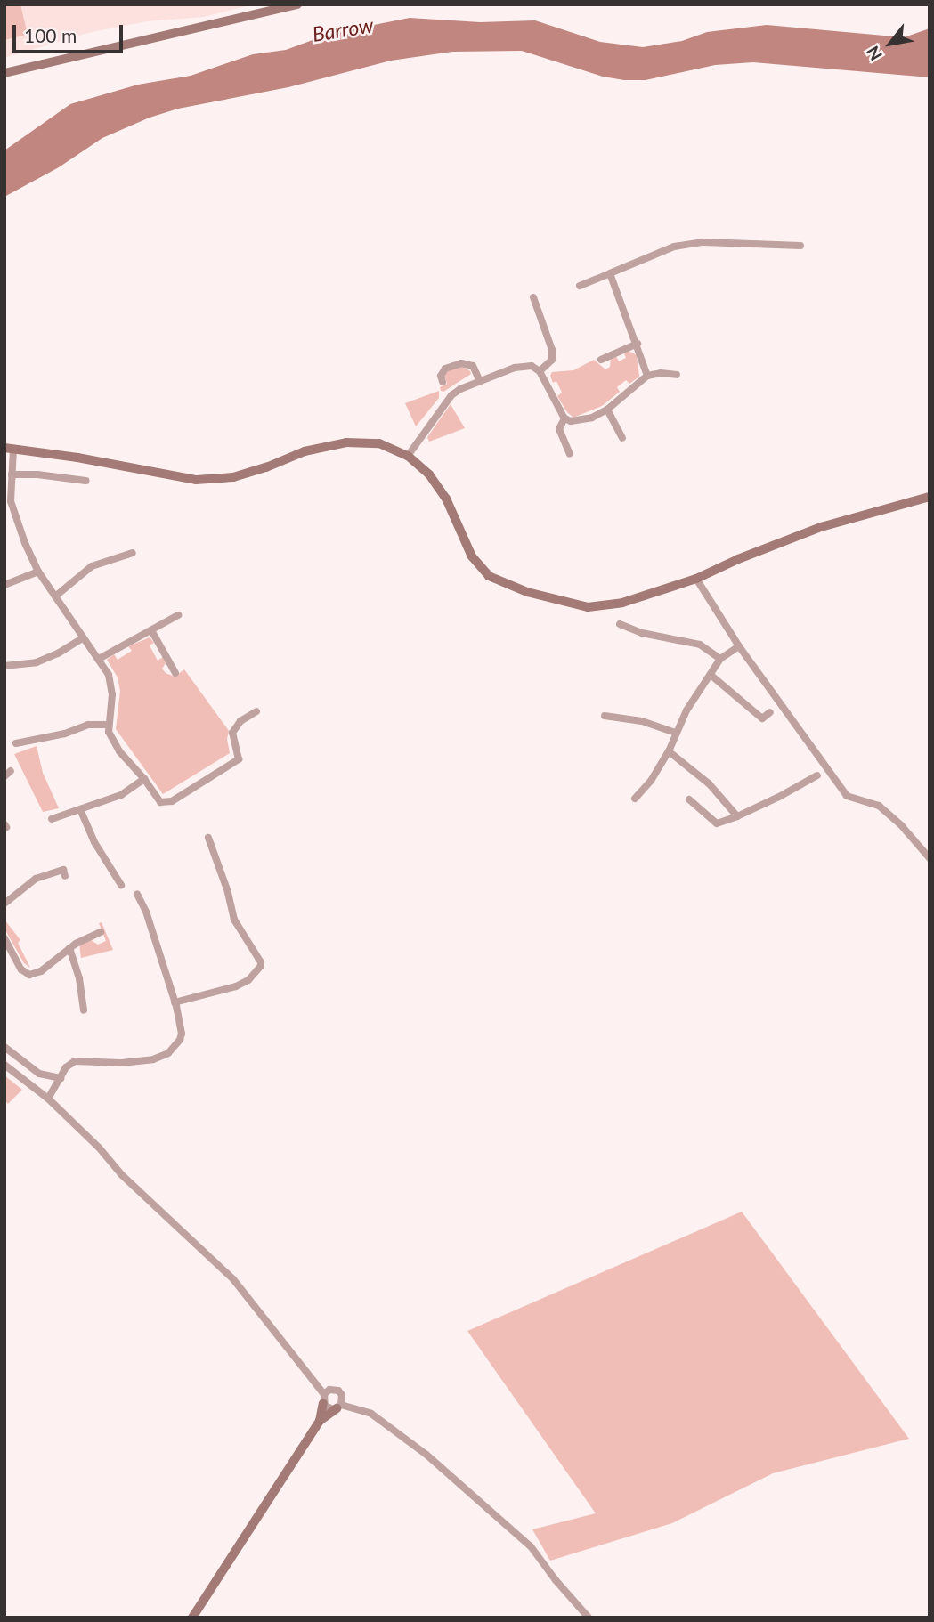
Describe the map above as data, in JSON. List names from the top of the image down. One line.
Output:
{"water":["Barrow"],"scale_bar":"100 m","north":"bottom left"}
